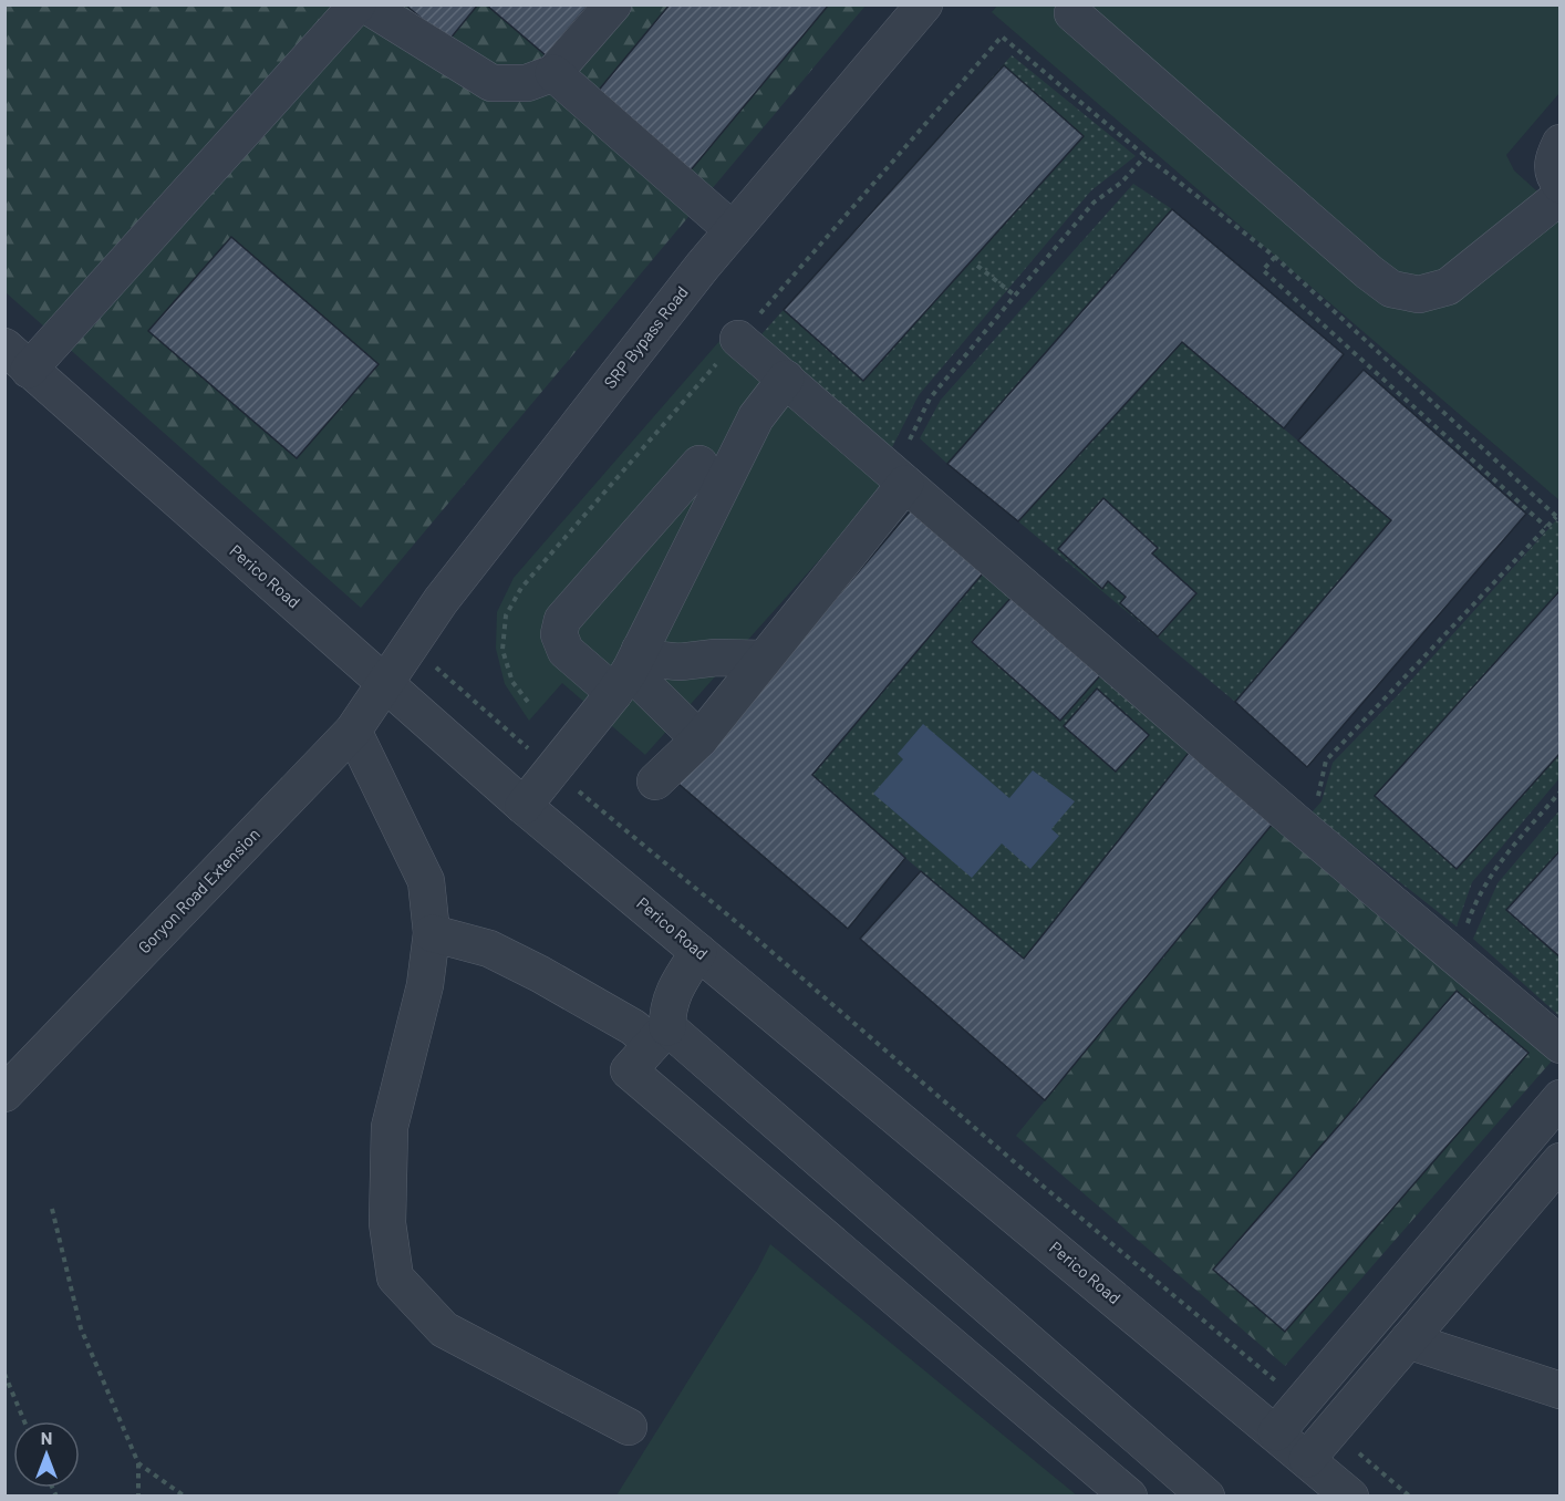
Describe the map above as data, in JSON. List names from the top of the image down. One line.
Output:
{"streets":{"street":["SRP Bypass Road","Perico Road","Goryon Road Extension"]},"crossings":[["SRP Bypass Road","Perico Road"],["SRP Bypass Road","Goryon Road Extension"],["Perico Road","Goryon Road Extension"]],"north":"top"}
